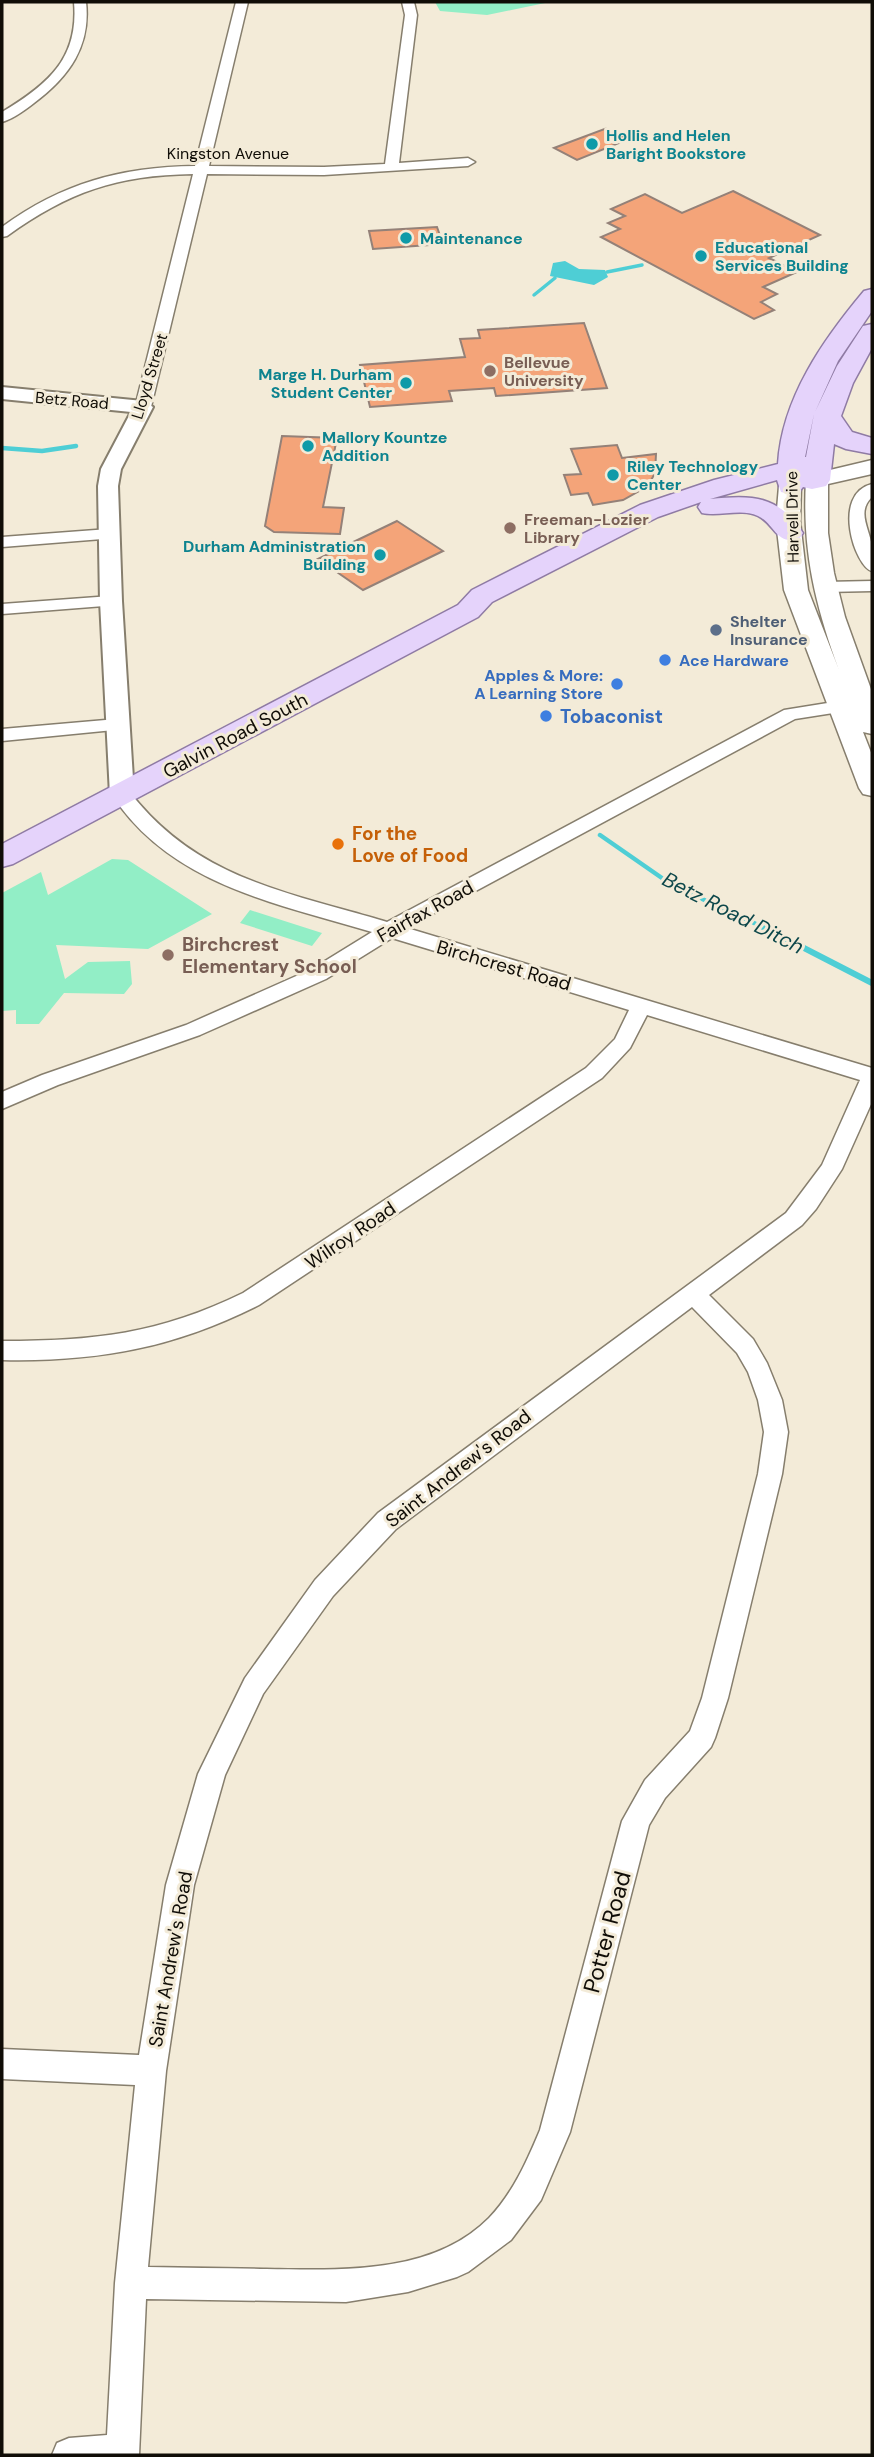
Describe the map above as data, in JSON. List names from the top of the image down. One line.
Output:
{"streets":{"main road":["Harvell Drive","Galvin Road South"],"street":["Kingston Avenue","Lloyd Street","Betz Road","Fairfax Road","Birchcrest Road","Wilroy Road","Saint Andrew's Road","Potter Road"]},"crossings":[["Kingston Avenue","Lloyd Street"],["Lloyd Street","Betz Road"],["Lloyd Street","Galvin Road South"],["Lloyd Street","Birchcrest Road"],["Harvell Drive","Galvin Road South"],["Harvell Drive","Fairfax Road"],["Galvin Road South","Birchcrest Road"],["Fairfax Road","Birchcrest Road"],["Birchcrest Road","Wilroy Road"],["Birchcrest Road","Saint Andrew's Road"],["Saint Andrew's Road","Potter Road"]],"water":["Betz Road Ditch"],"places":["Hollis and Helen Baright Bookstore","Maintenance","Educational Services Building","Bellevue University","Marge H. Durham Student Center","Mallory Kountze Addition","Riley Technology Center","Freeman-Lozier Library","Durham Administration Building","Shelter Insurance","Ace Hardware","Apples & More: A Learning Store","Tobaconist","For the Love of Food","Birchcrest Elementary School"]}
